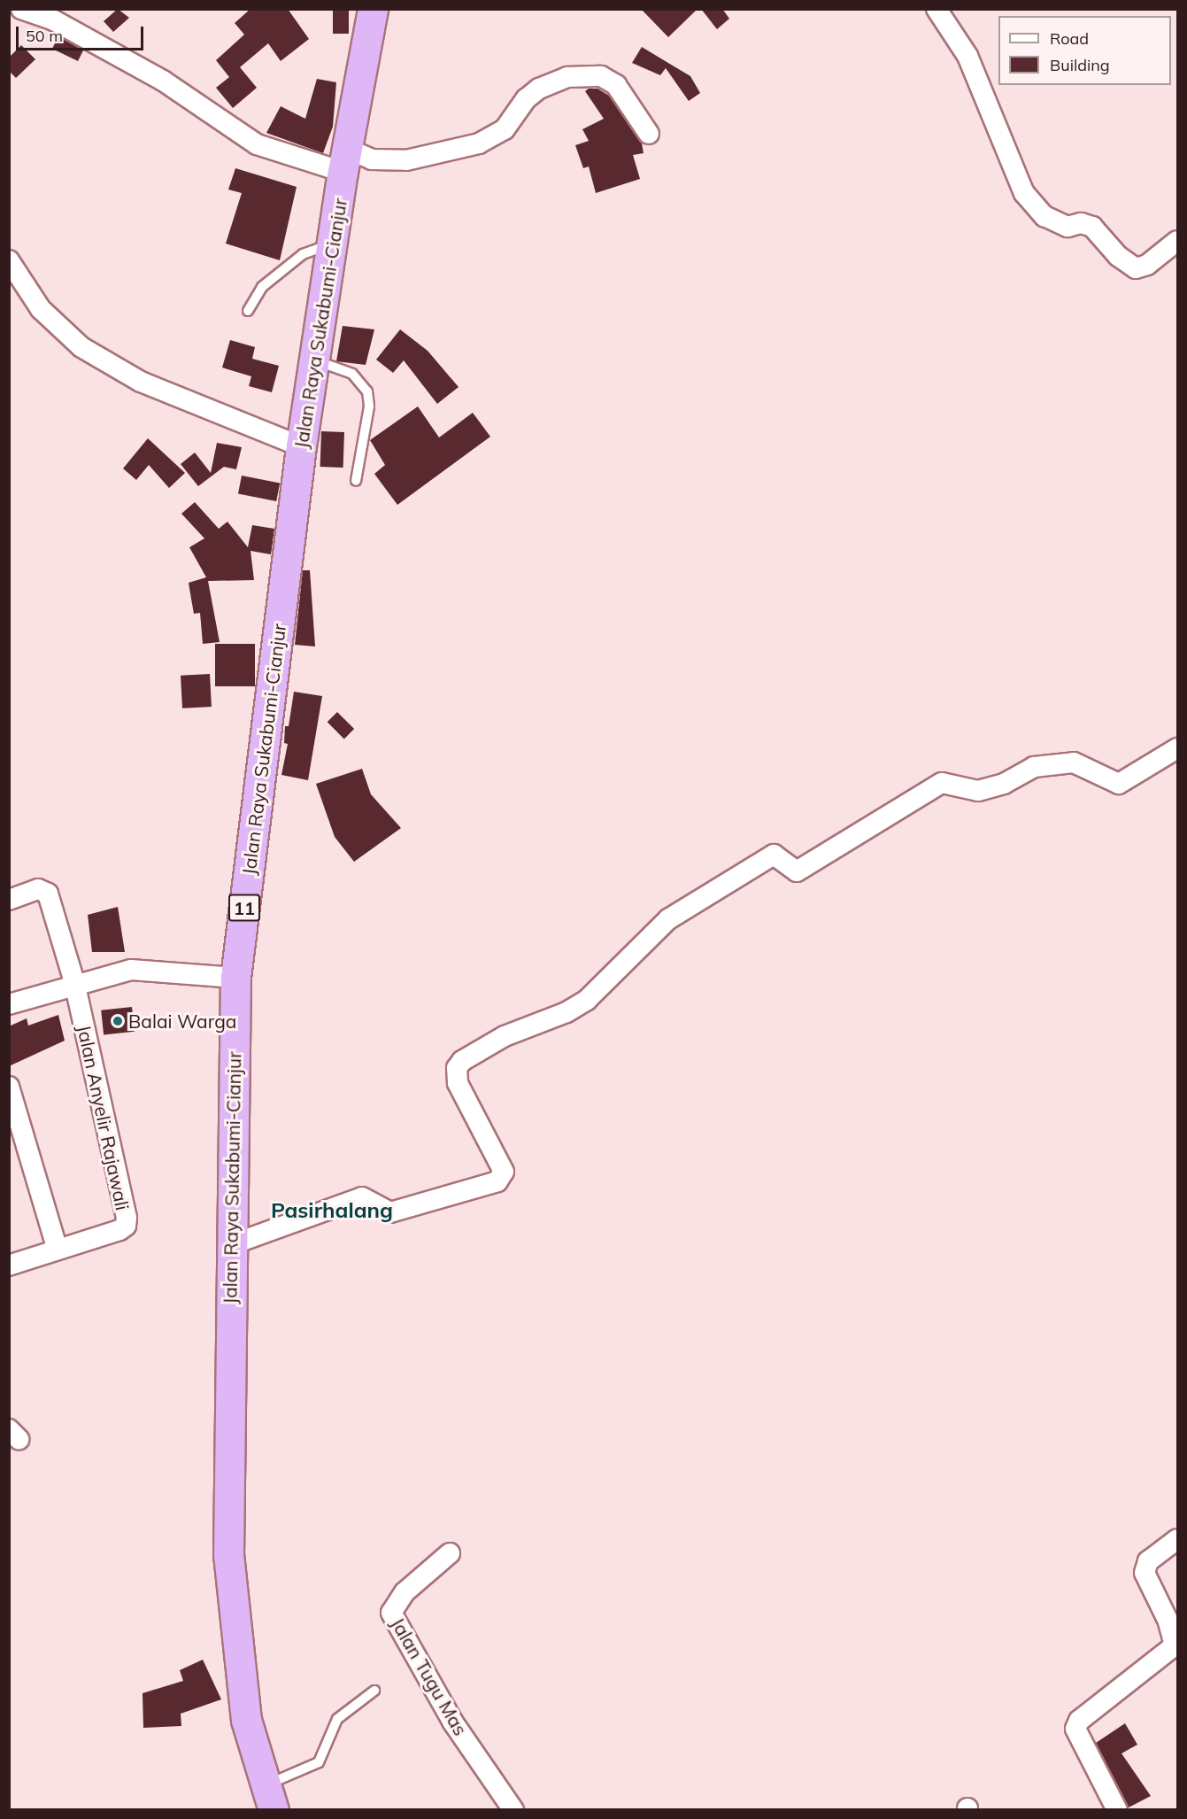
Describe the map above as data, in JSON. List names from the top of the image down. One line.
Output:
{"streets":{"highway":["Jalan Raya Sukabumi-Cianjur","11"],"street":["Jalan Anyelir Rajawali","Jalan Tugu Mas"]},"districts":["Pasirhalang"],"places":["Balai Warga"],"legend":["Road","Building"],"scale_bar":"50 m"}
